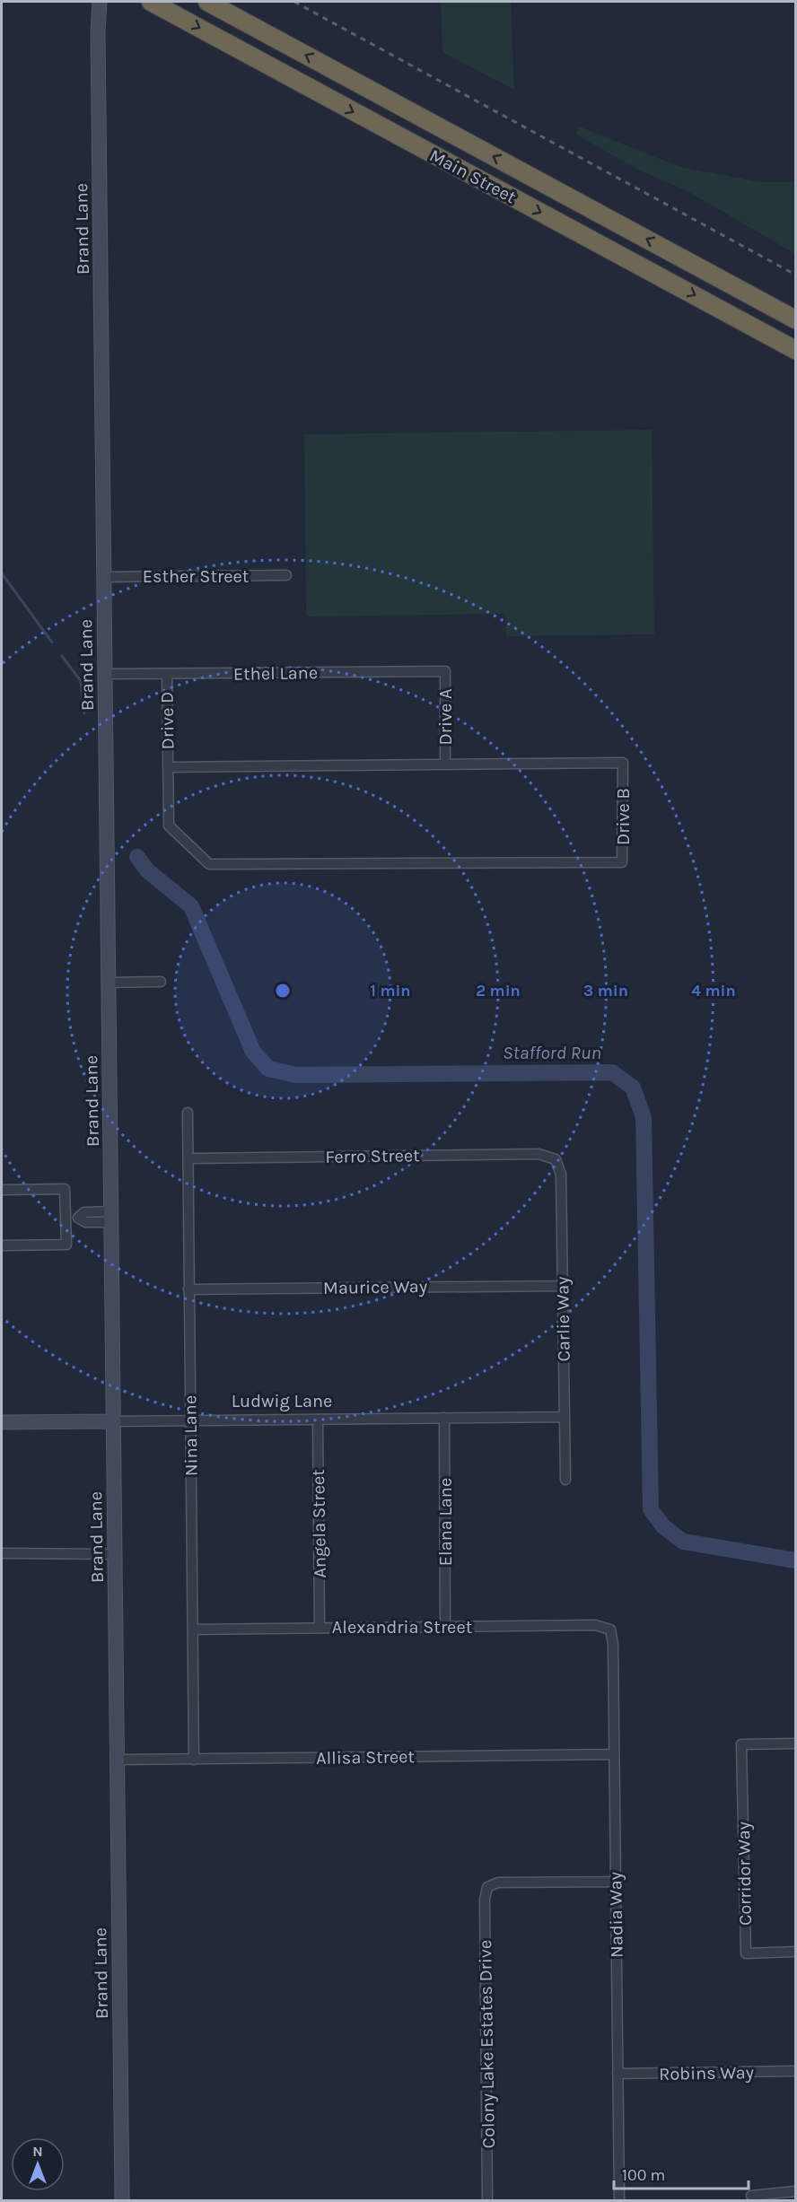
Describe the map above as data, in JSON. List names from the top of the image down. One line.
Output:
{"streets":{"highway":["Main Street"],"street":["Brand Lane","Esther Street","Ethel Lane","Drive A","Drive D","Drive B","Ferro Street","Maurice Way","Carlie Way","Ludwig Lane","Nina Lane","Elana Lane","Angela Street","Alexandria Street","Allisa Street","Corridor Way","Nadia Way","Colony Lake Estates Drive","Robins Way"]},"crossings":[["Brand Lane","Esther Street"],["Brand Lane","Ethel Lane"],["Brand Lane","Ludwig Lane"],["Brand Lane","Allisa Street"],["Ethel Lane","Drive A"],["Ethel Lane","Drive D"],["Drive A","Drive B"],["Drive D","Drive B"],["Ferro Street","Carlie Way"],["Ferro Street","Nina Lane"],["Maurice Way","Carlie Way"],["Maurice Way","Nina Lane"],["Carlie Way","Ludwig Lane"],["Ludwig Lane","Nina Lane"],["Ludwig Lane","Elana Lane"],["Ludwig Lane","Angela Street"],["Nina Lane","Alexandria Street"],["Nina Lane","Allisa Street"],["Elana Lane","Alexandria Street"],["Angela Street","Alexandria Street"],["Alexandria Street","Nadia Way"],["Allisa Street","Nadia Way"],["Nadia Way","Colony Lake Estates Drive"],["Nadia Way","Robins Way"]],"water":["Stafford Run"],"scale_bar":"100 m","north":"top","rings":["1 min","2 min","3 min","4 min"]}
